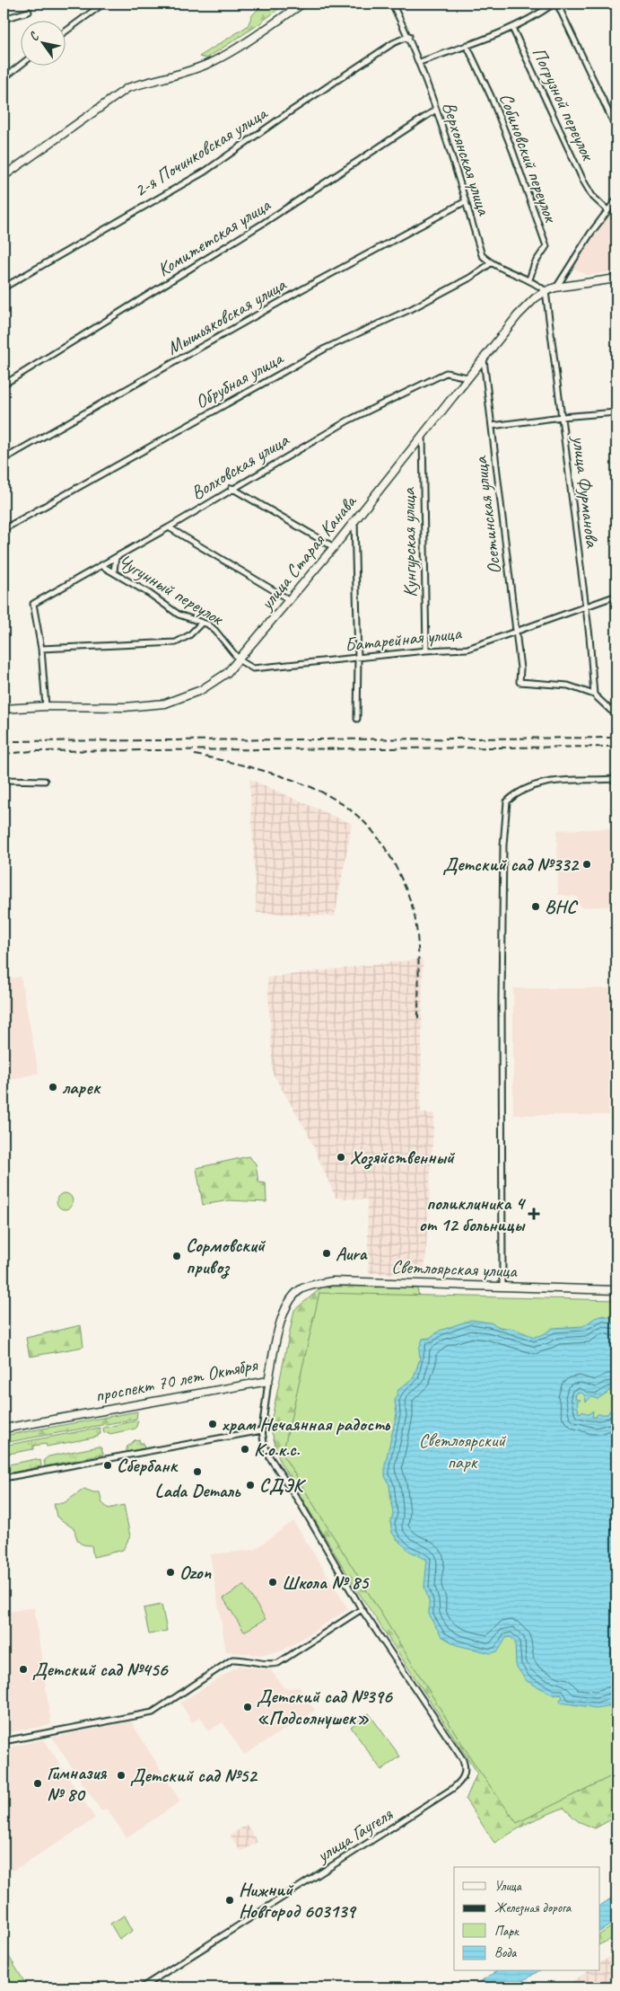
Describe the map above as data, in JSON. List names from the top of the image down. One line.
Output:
{"streets":{"street":["Погрузной переулок","2-я Починковская улица","Собиновский переулок","Верхоянская улица","Комитетская улица","Мышьяковская улица","Обрубная улица","Волховская улица","улица Фурманова","Осетинская улица","Кунгурская улица","улица Старая Канава","Чугунный переулок","Батарейная улица","Светлоярская улица","проспект 70 лет Октября","улица Гаугеля"]},"crossings":[["2-я Починковская улица","Верхоянская улица"],["Верхоянская улица","Комитетская улица"],["Верхоянская улица","Мышьяковская улица"],["Верхоянская улица","Обрубная улица"],["Волховская улица","улица Старая Канава"],["Волховская улица","Чугунный переулок"],["улица Фурманова","Осетинская улица"],["улица Фурманова","улица Старая Канава"],["улица Фурманова","Батарейная улица"],["Осетинская улица","улица Старая Канава"],["Осетинская улица","Батарейная улица"],["Кунгурская улица","улица Старая Канава"],["Кунгурская улица","Батарейная улица"],["улица Старая Канава","Чугунный переулок"],["улица Старая Канава","Батарейная улица"],["Чугунный переулок","Батарейная улица"],["Светлоярская улица","проспект 70 лет Октября"]],"parks":["Светлоярский парк"],"places":{"other":["Детский сад №332","ВНС","ларек","Хозяйственный","Aura","Сормовский привоз","храм Нечаянная радость","К.о.к.с.","Сбербанк","Lada Dеталь","СДЭК","Ozon","Школа № 85","Детский сад №456","Детский сад №396 «Подсолнушек»","Детский сад №52","Гимназия № 80","Нижний Новгород 603139"],"health":["поликлиника 4 от 12 больницы"]},"legend":["Улица","Железная дорога","Парк","Вода"],"north":"top left"}
